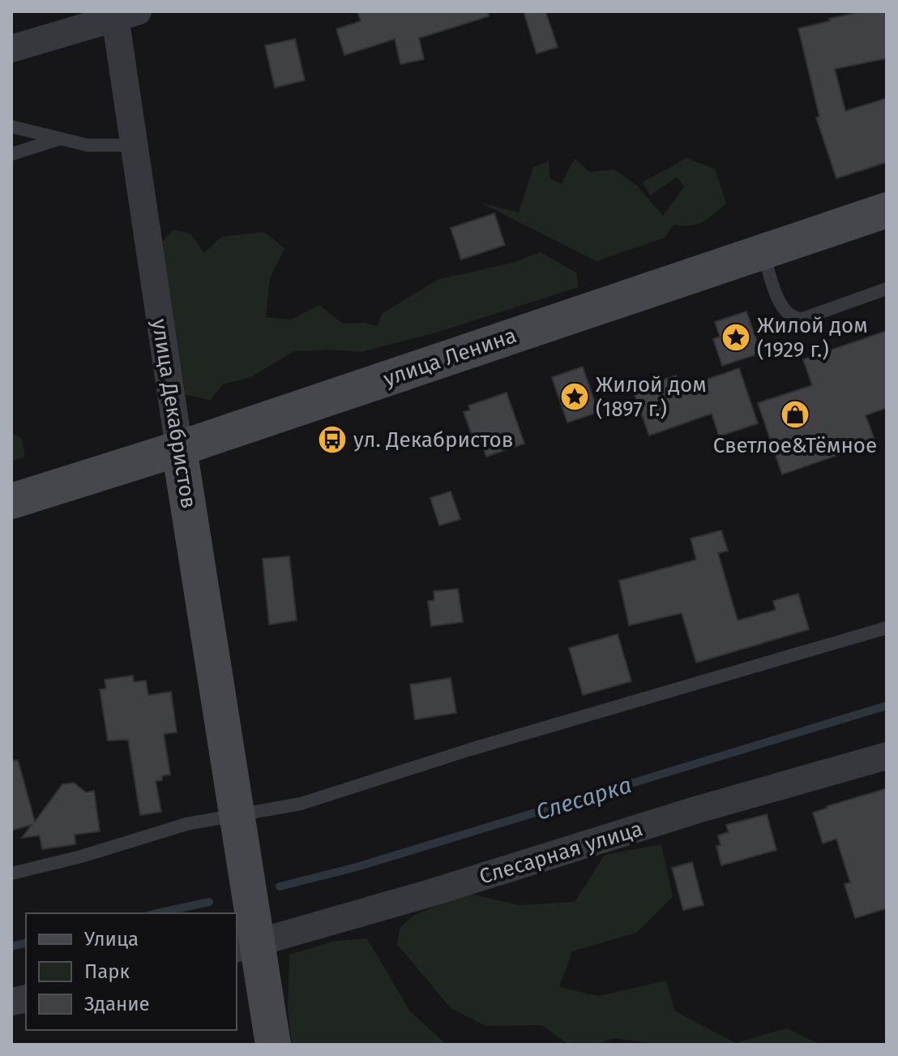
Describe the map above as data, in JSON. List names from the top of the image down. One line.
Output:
{"streets":{"main road":["улица Ленина","улица Декабристов"],"street":["Слесарная улица"]},"crossings":[["улица Ленина","улица Декабристов"],["улица Декабристов","Слесарная улица"]],"water":["Слесарка"],"places":{"place":["Жилой дом (1929 г.)","Жилой дом (1897 г.)"],"shop":["Светлое&Тёмное"],"bus stop":["ул. Декабристов"]},"legend":["Улица","Парк","Здание"]}
